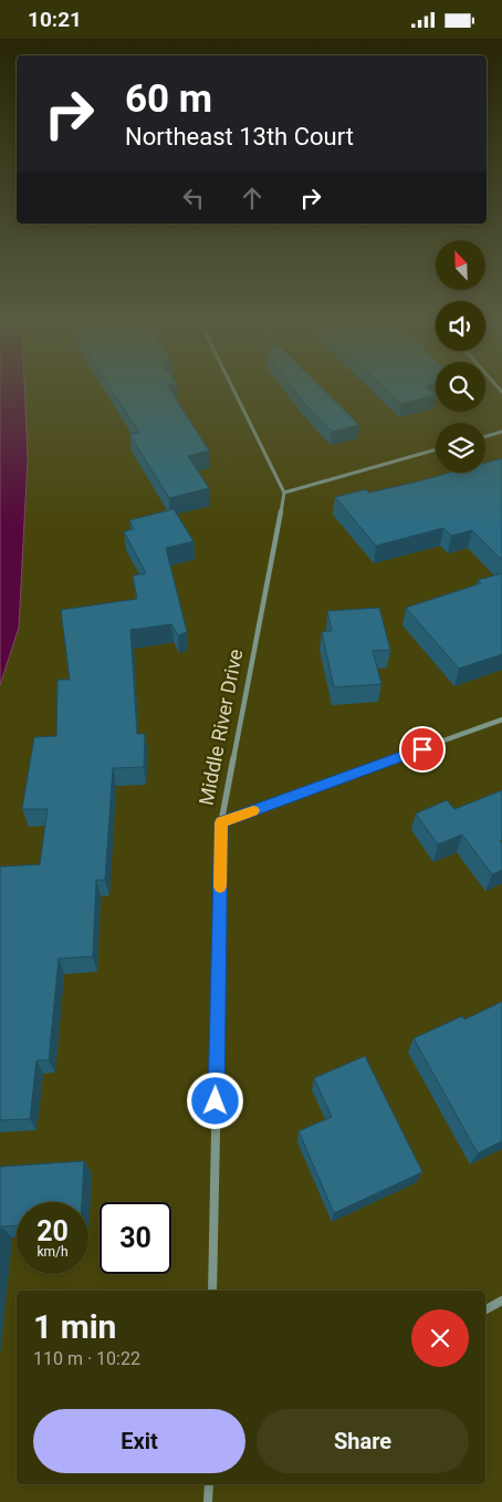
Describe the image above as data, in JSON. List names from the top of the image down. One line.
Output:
{"streets":{"street":["Middle River Drive"]},"north":"top left","page":{"status":"10:21","turn":["60 m","Northeast 13th Court"],"speed":"20 km/h","limit":"30","heading":["1 min","110 m · 10:22"],"buttons":["Exit","Share"]}}
